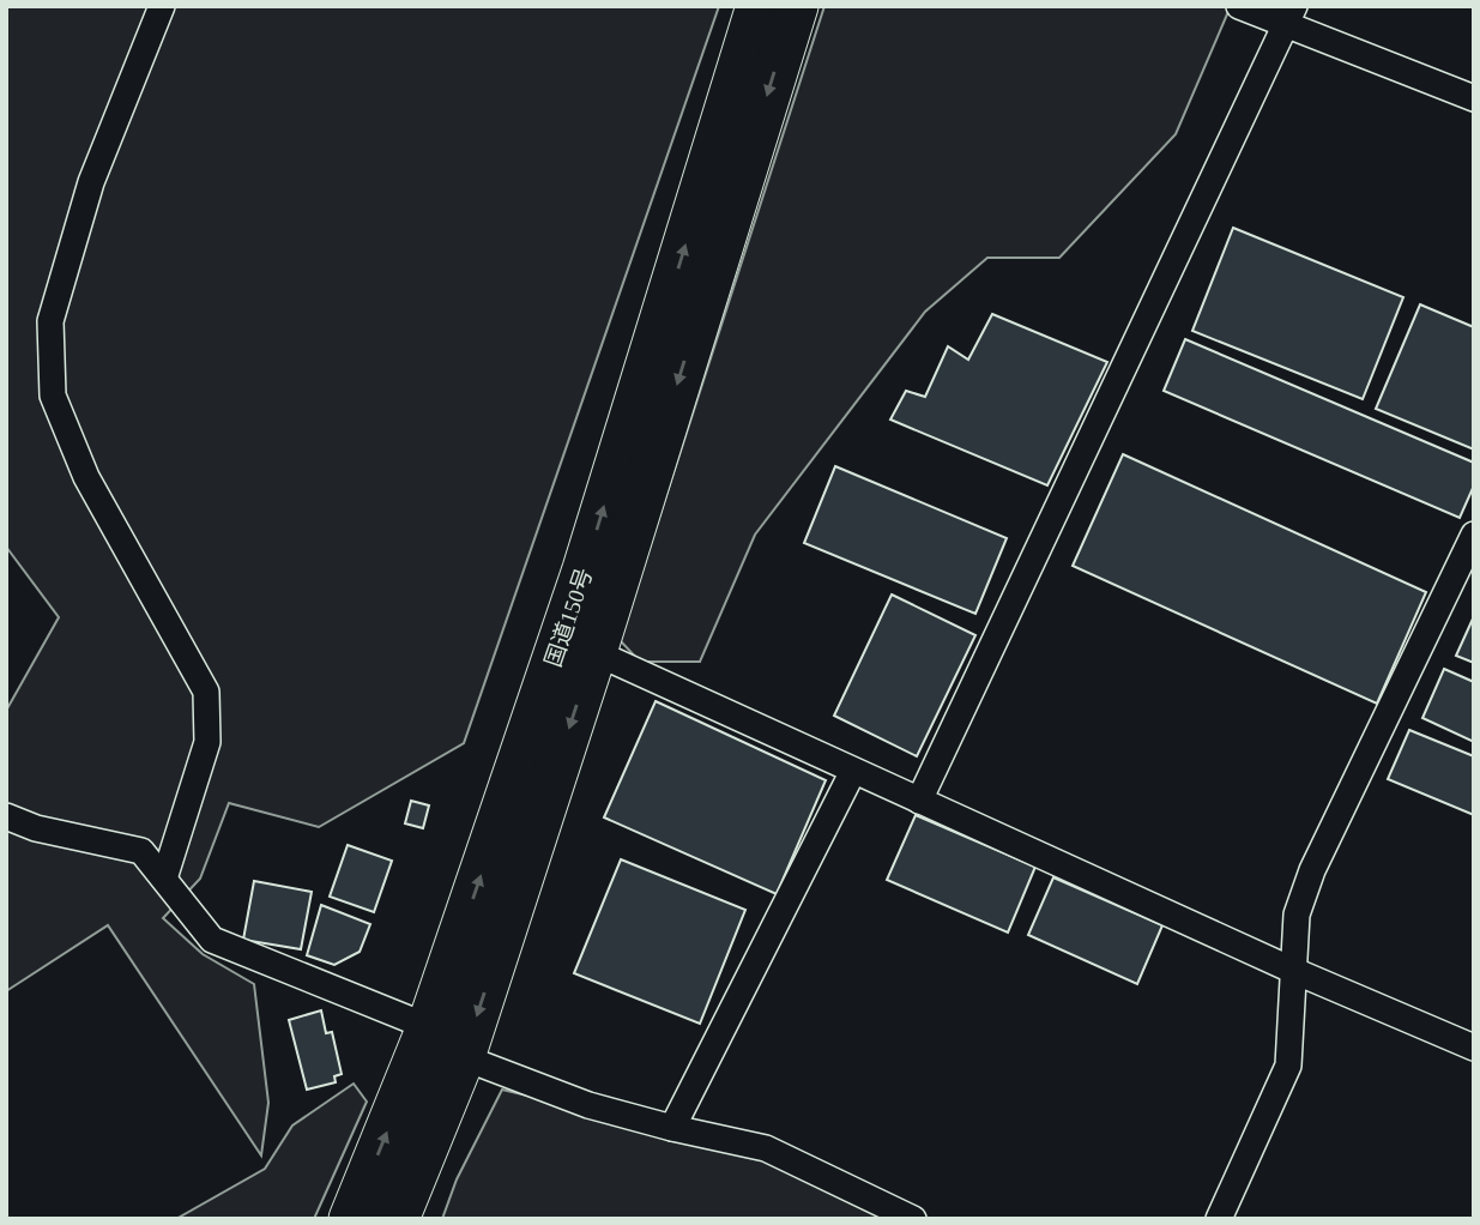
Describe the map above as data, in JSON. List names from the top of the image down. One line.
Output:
{"streets":{"highway":["国道150号"]}}
